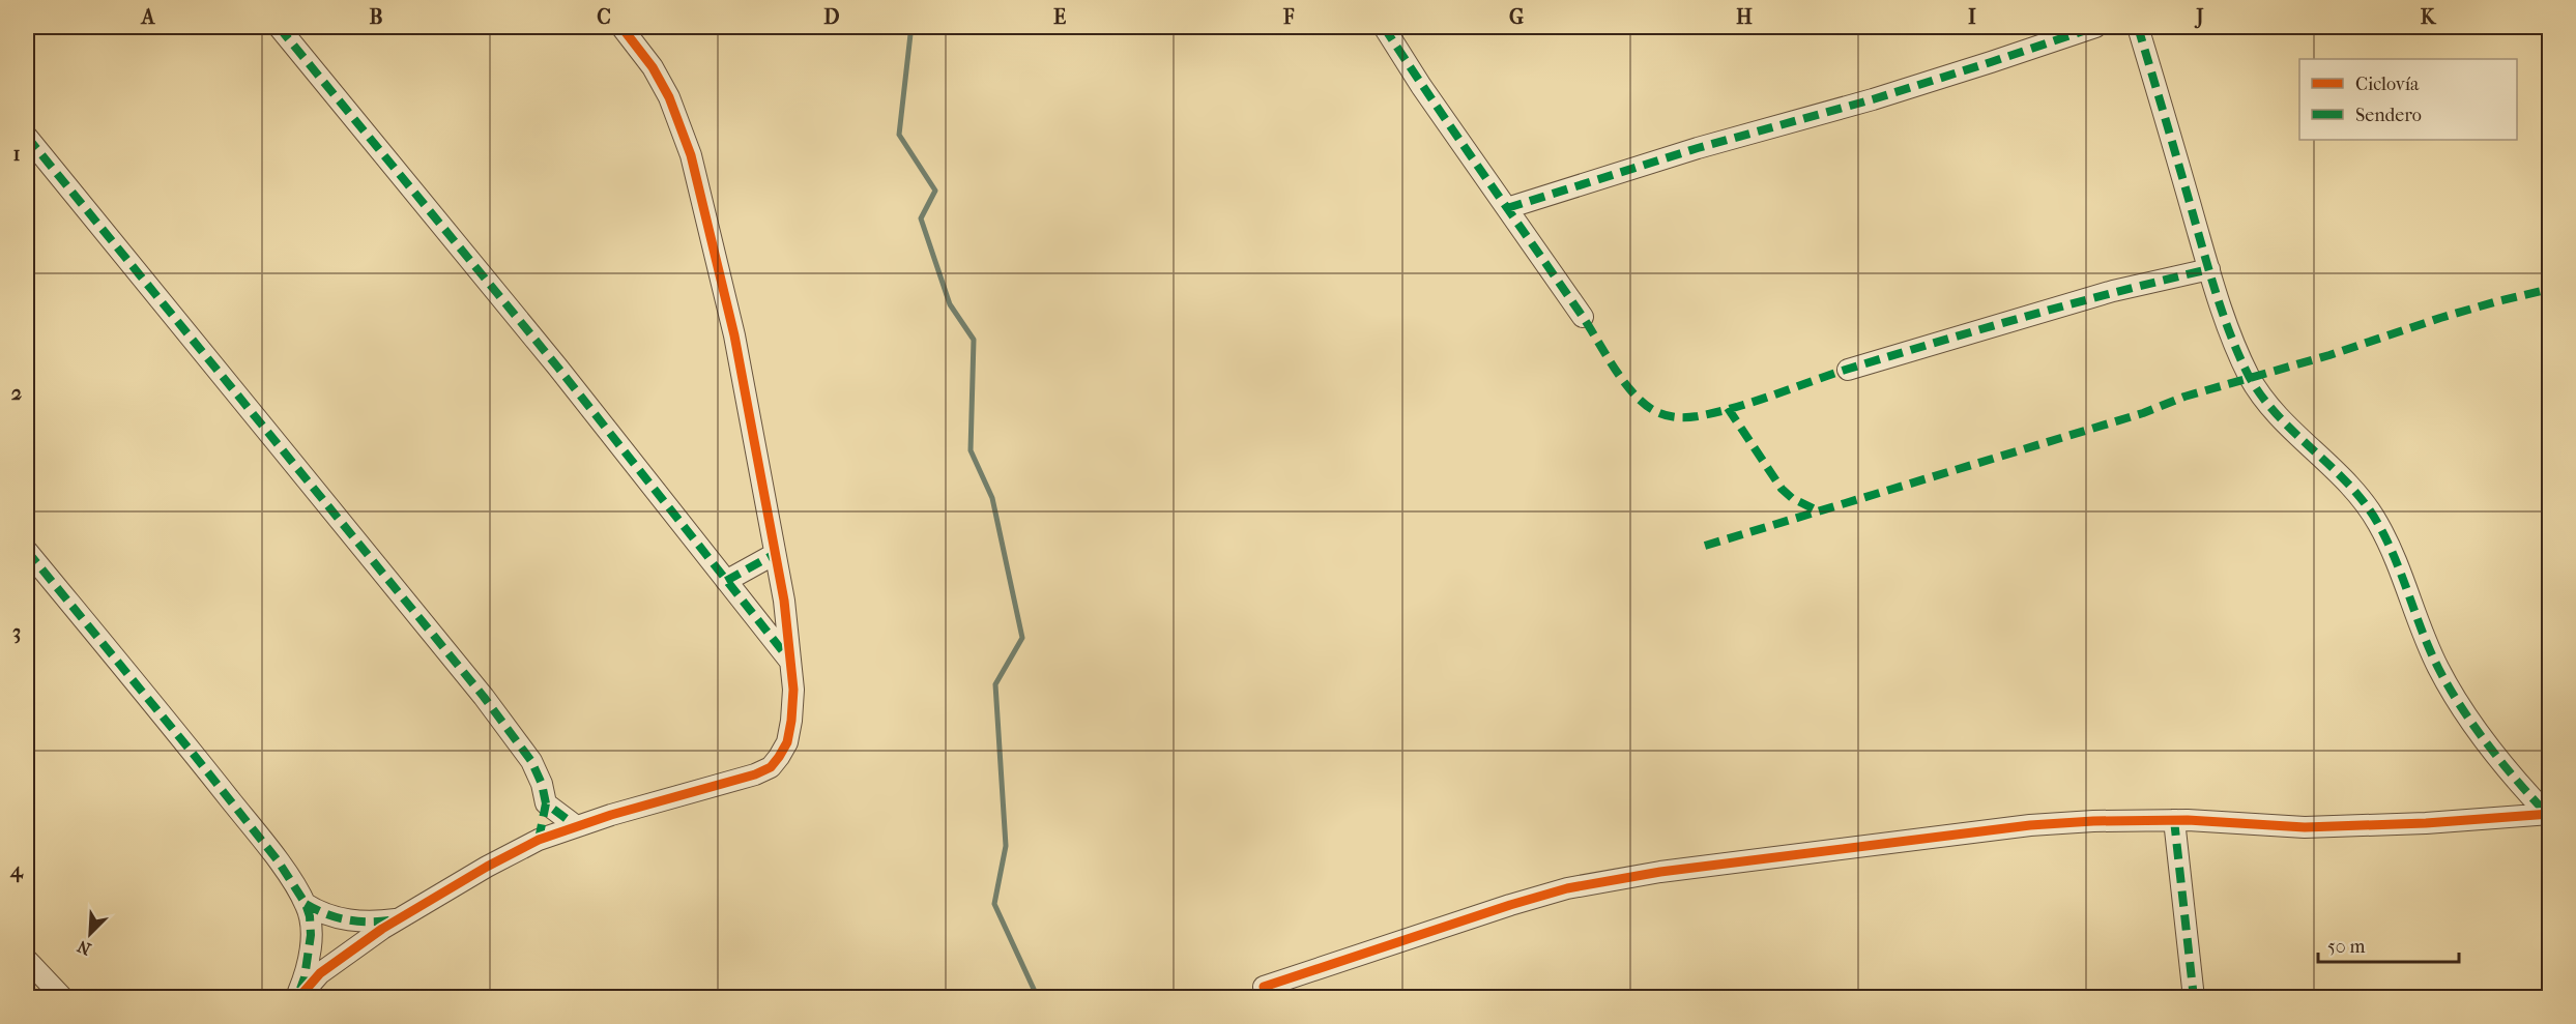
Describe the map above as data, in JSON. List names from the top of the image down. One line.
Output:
{"legend":["Ciclovía","Sendero"],"scale_bar":"50 m","north":"bottom left","grid":{"columns":["A","B","C","D","E","F","G","H","I","J","K"],"rows":["1","2","3","4"]}}
